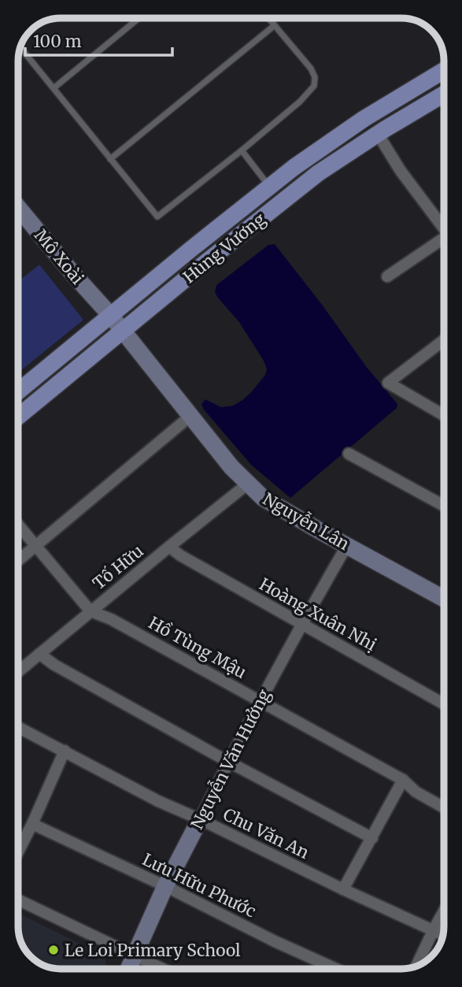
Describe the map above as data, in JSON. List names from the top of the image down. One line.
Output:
{"streets":{"main road":["Hùng Vương"],"street":["Mô Xoài","Nguyễn Lân","Tố Hữu","Hoàng Xuân Nhị","Hồ Tùng Mậu","Nguyễn Văn Hưởng","Chu Văn An","Lưu Hữu Phước"]},"crossings":[["Hùng Vương","Mô Xoài"],["Hùng Vương","Nguyễn Lân"],["Mô Xoài","Nguyễn Lân"],["Nguyễn Lân","Tố Hữu"],["Nguyễn Lân","Nguyễn Văn Hưởng"],["Tố Hữu","Hoàng Xuân Nhị"],["Tố Hữu","Hồ Tùng Mậu"],["Hoàng Xuân Nhị","Nguyễn Văn Hưởng"],["Hồ Tùng Mậu","Nguyễn Văn Hưởng"],["Nguyễn Văn Hưởng","Chu Văn An"],["Nguyễn Văn Hưởng","Lưu Hữu Phước"]],"places":["Le Loi Primary School"],"scale_bar":"100 m"}
